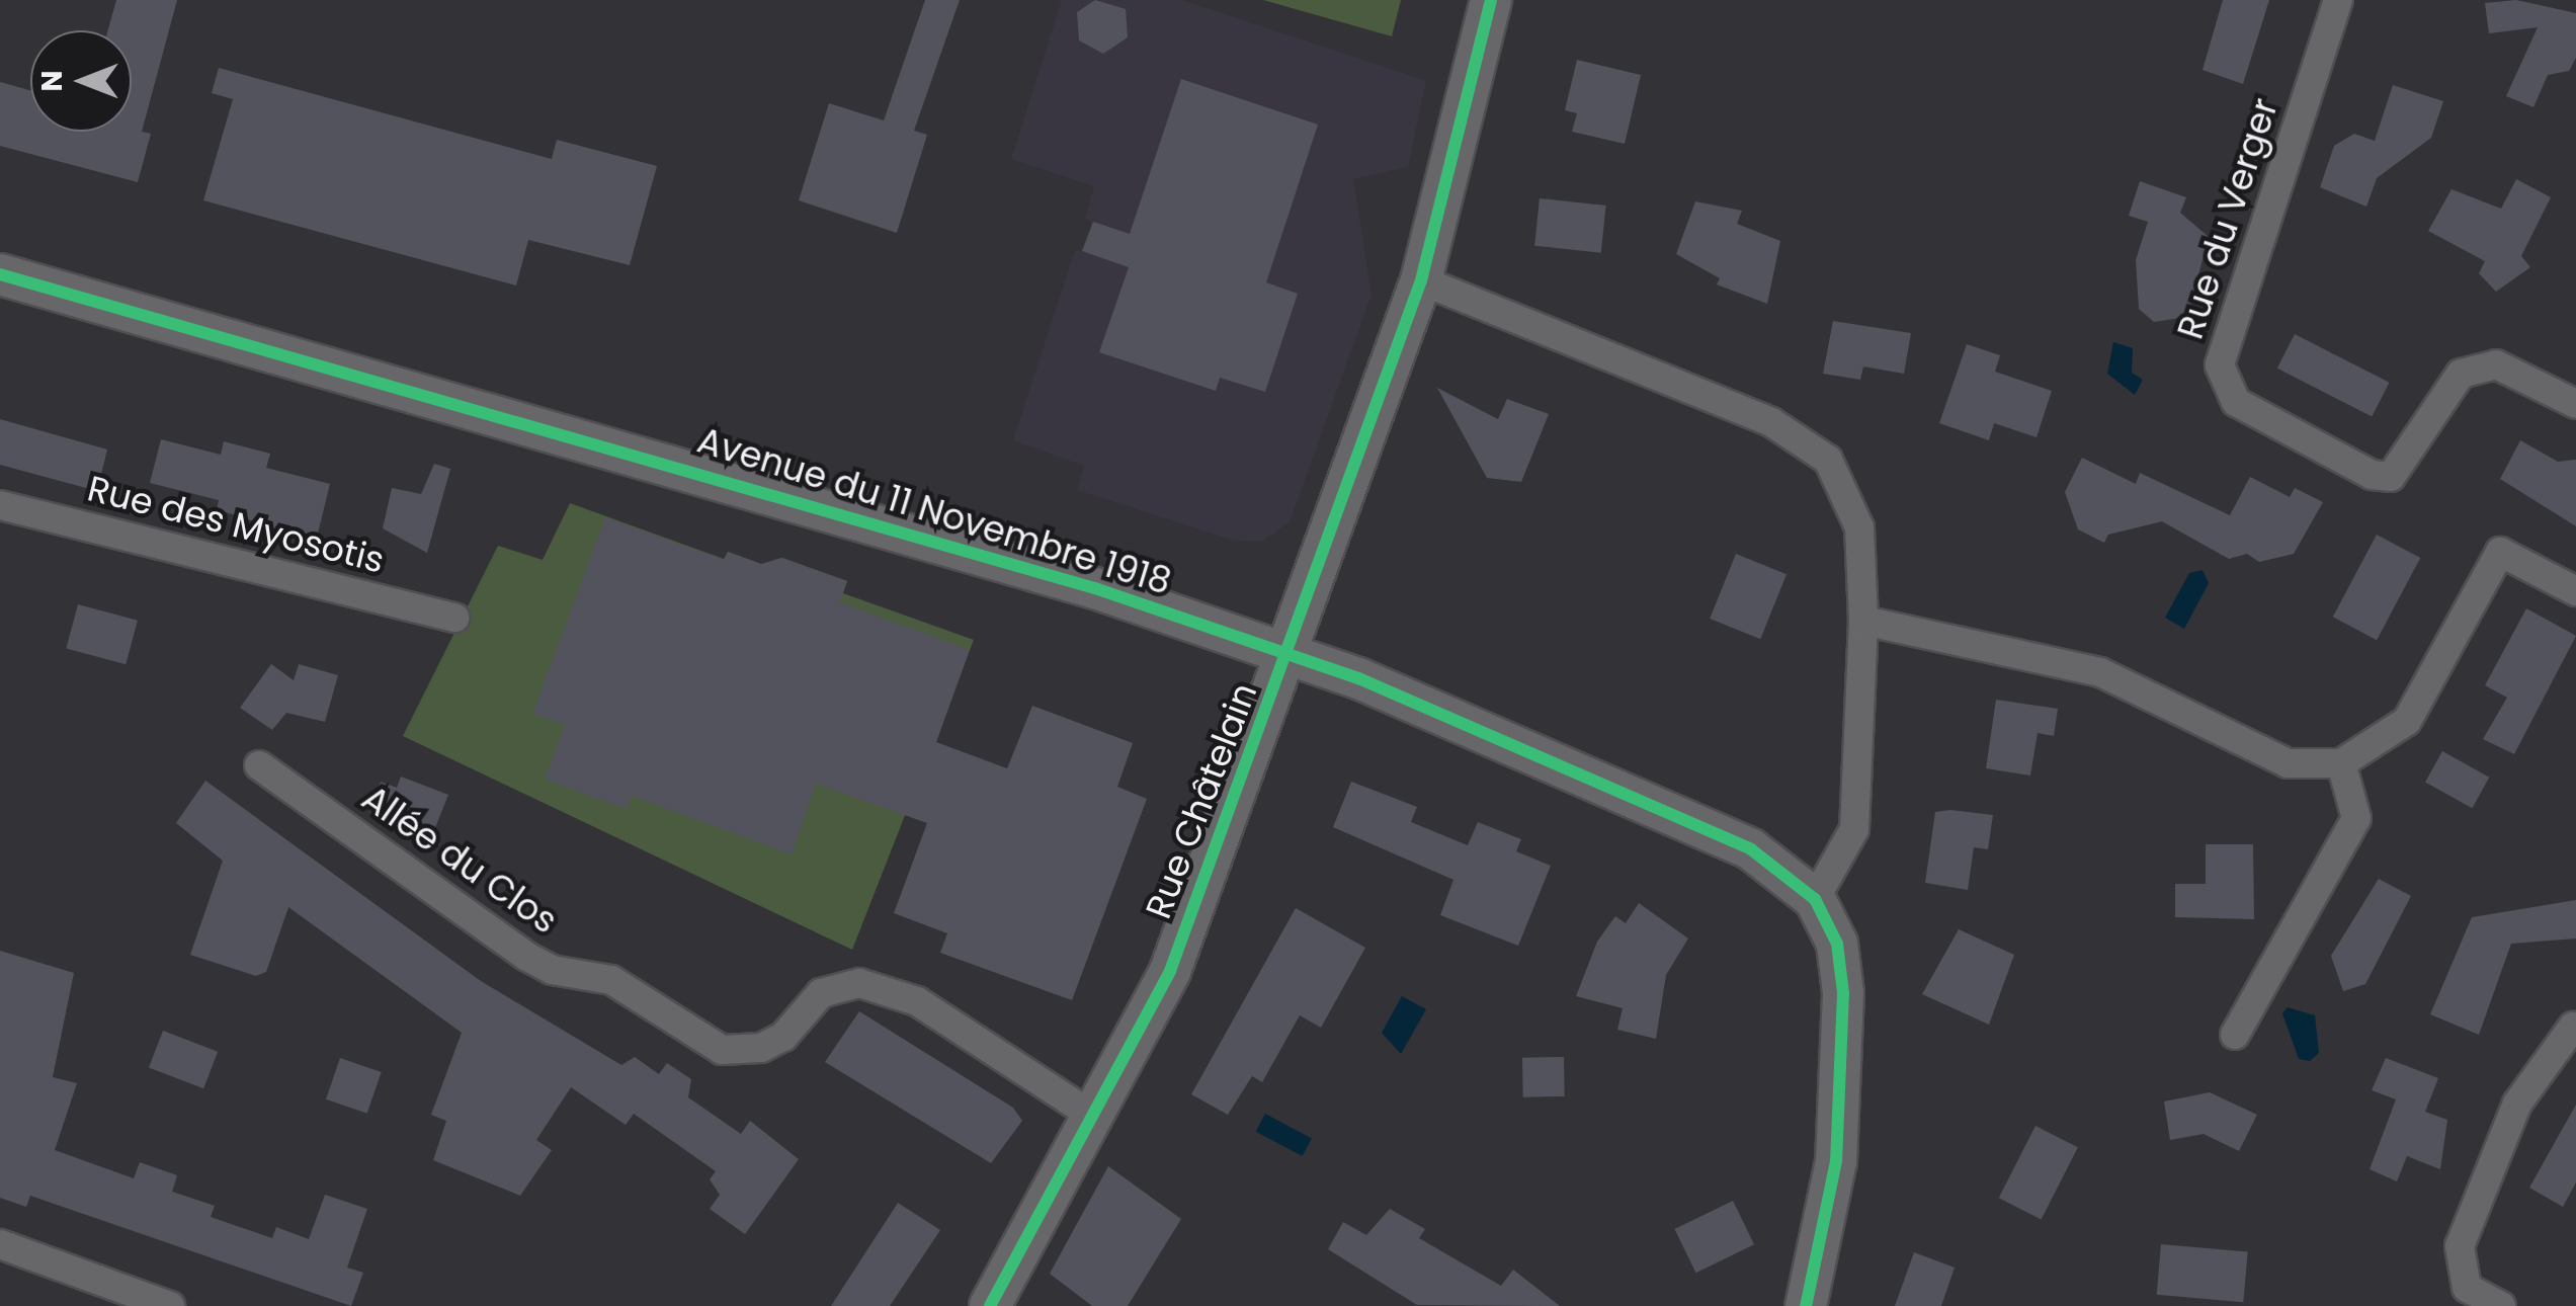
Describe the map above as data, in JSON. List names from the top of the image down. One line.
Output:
{"streets":{"street":["Rue du Verger","Avenue du 11 Novembre 1918","Rue des Myosotis","Rue Châtelain","Allée du Clos"]},"crossings":[["Avenue du 11 Novembre 1918","Rue Châtelain"],["Rue Châtelain","Allée du Clos"]],"north":"left"}
